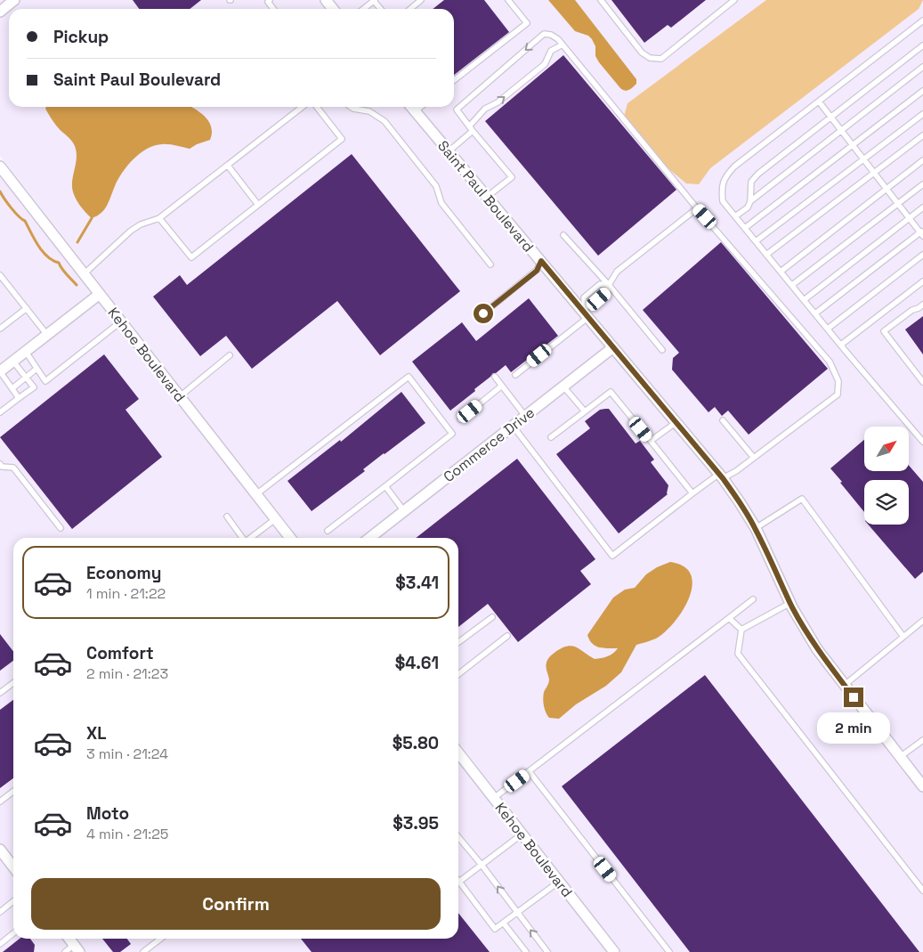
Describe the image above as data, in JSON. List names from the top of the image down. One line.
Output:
{"streets":{"street":["Saint Paul Boulevard","Kehoe Boulevard","Commerce Drive"]},"crossings":[["Saint Paul Boulevard","Commerce Drive"]],"north":"top right","page":{"banner":["Pickup","Saint Paul Boulevard"],"list":[{"name":"Economy","note":"1 min · 21:22","value":"$3.41"},{"name":"Comfort","note":"2 min · 21:23","value":"$4.61"},{"name":"XL","note":"3 min · 21:24","value":"$5.80"},{"name":"Moto","note":"4 min · 21:25","value":"$3.95"}],"bubble":"2 min","buttons":"Confirm"}}
